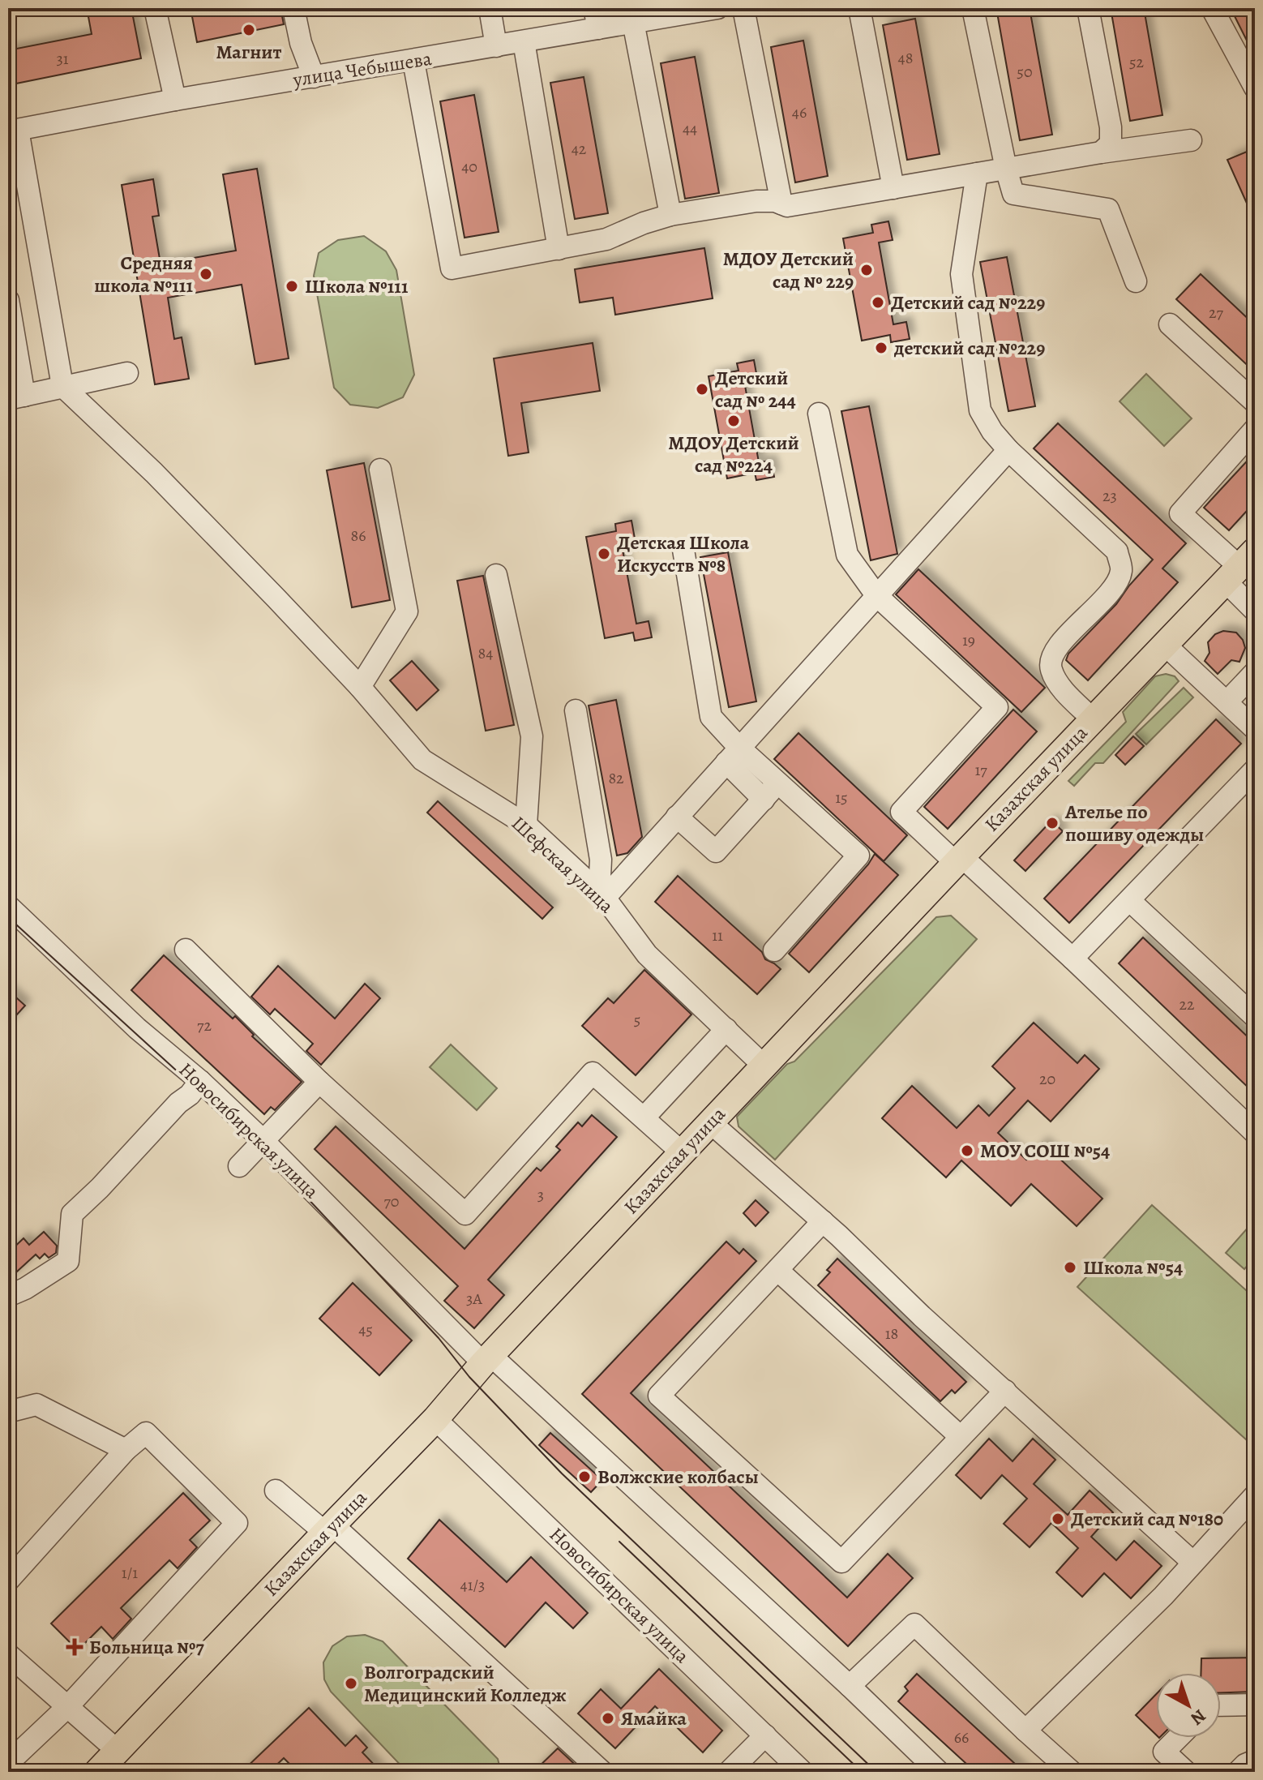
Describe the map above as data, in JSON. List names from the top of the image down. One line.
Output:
{"streets":{"main road":["Казахская улица"],"street":["улица Чебышева","Шефская улица","Новосибирская улица"]},"crossings":[["Казахская улица","Шефская улица"],["Казахская улица","Новосибирская улица"]],"places":{"other":["Магнит","МДОУ Детский сад № 229","Средняя школа №111","Школа №111","Детский сад №229","детский сад №229","Детский сад № 244","МДОУ Детский сад №224","Детская Школа Искусств №8","Ателье по пошиву одежды","МОУ СОШ №54","Школа №54","Волжские колбасы","Детский сад №180","Волгоградский Медицинский Колледж","Ямайка"],"health":["Больница №7"]},"house_numbers":["48","31","52","50","46","44","42","40","27","23","86","19","84","17","82","15","11","22","5","72","20","3","70","3А","45","18","1/1","41/3","66"],"north":"bottom right"}
